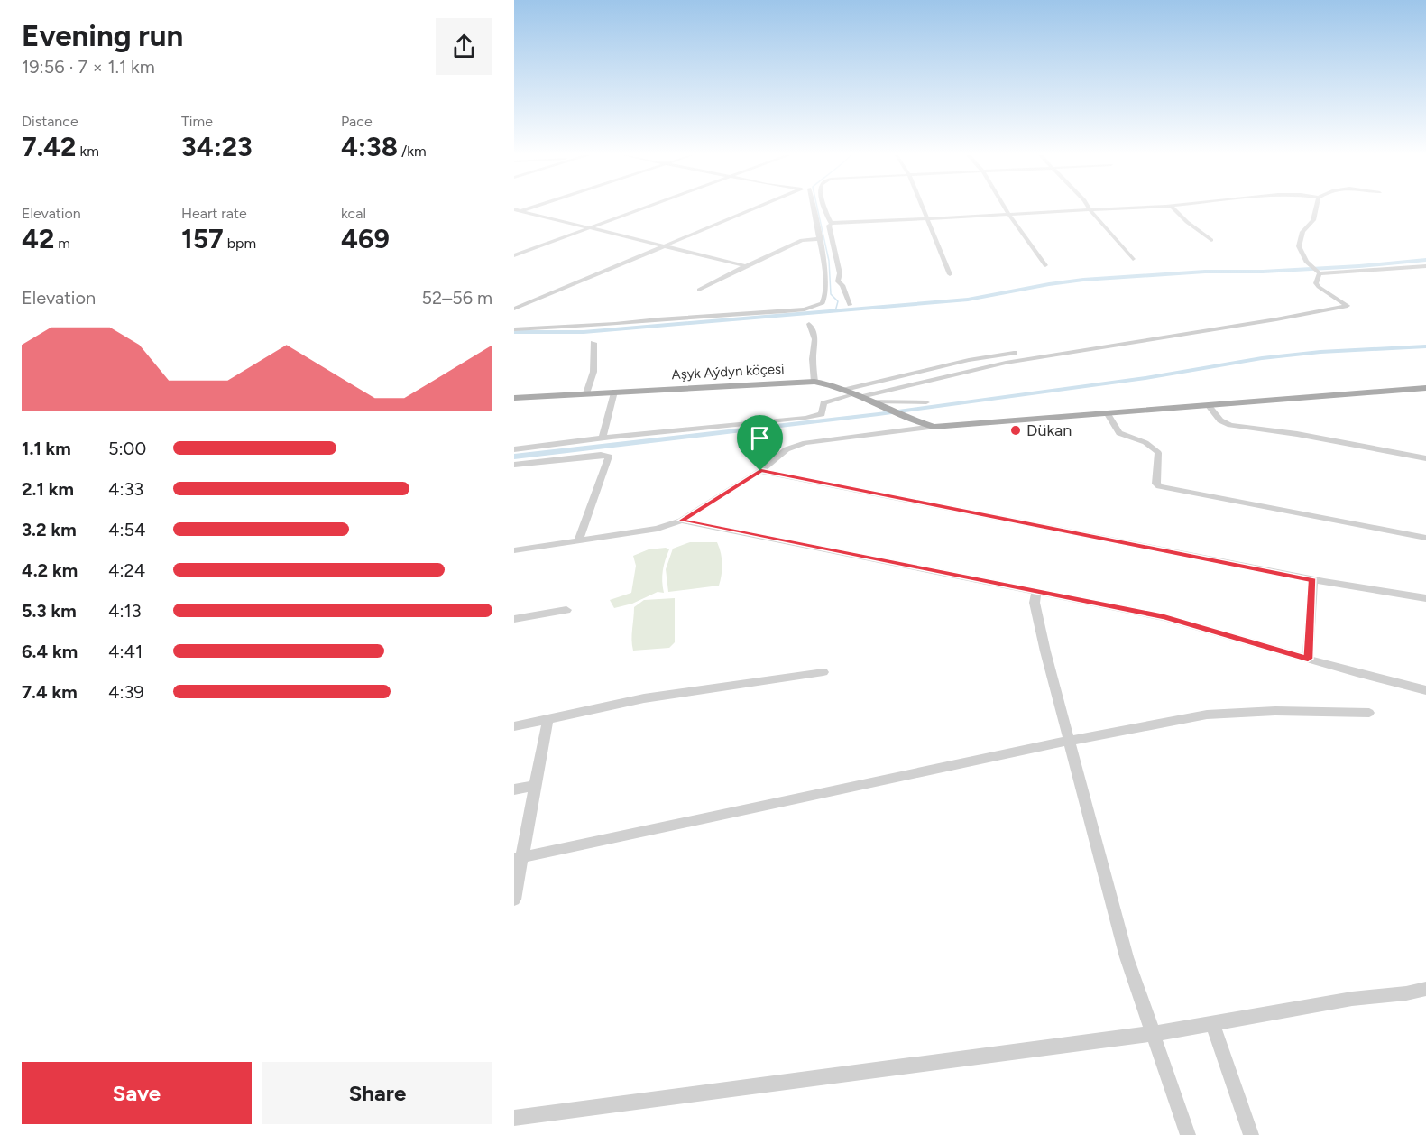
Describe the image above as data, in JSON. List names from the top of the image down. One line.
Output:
{"streets":{"main road":["Aşyk Aýdyn köçesi"]},"places":["Dükan"],"page":{"heading":["Evening run","19:56 · 7 × 1.1 km"],"stats":[["Distance","7.42 km"],["Time","34:23"],["Pace","4:38 /km"],["Elevation","42 m"],["Heart rate","157 bpm"],["kcal","469"]],"chart":["Elevation","52–56 m"],"list":[{"name":"1.1 km","note":"5:00"},{"name":"2.1 km","note":"4:33"},{"name":"3.2 km","note":"4:54"},{"name":"4.2 km","note":"4:24"},{"name":"5.3 km","note":"4:13"},{"name":"6.4 km","note":"4:41"},{"name":"7.4 km","note":"4:39"}],"buttons":["Save","Share"]}}
